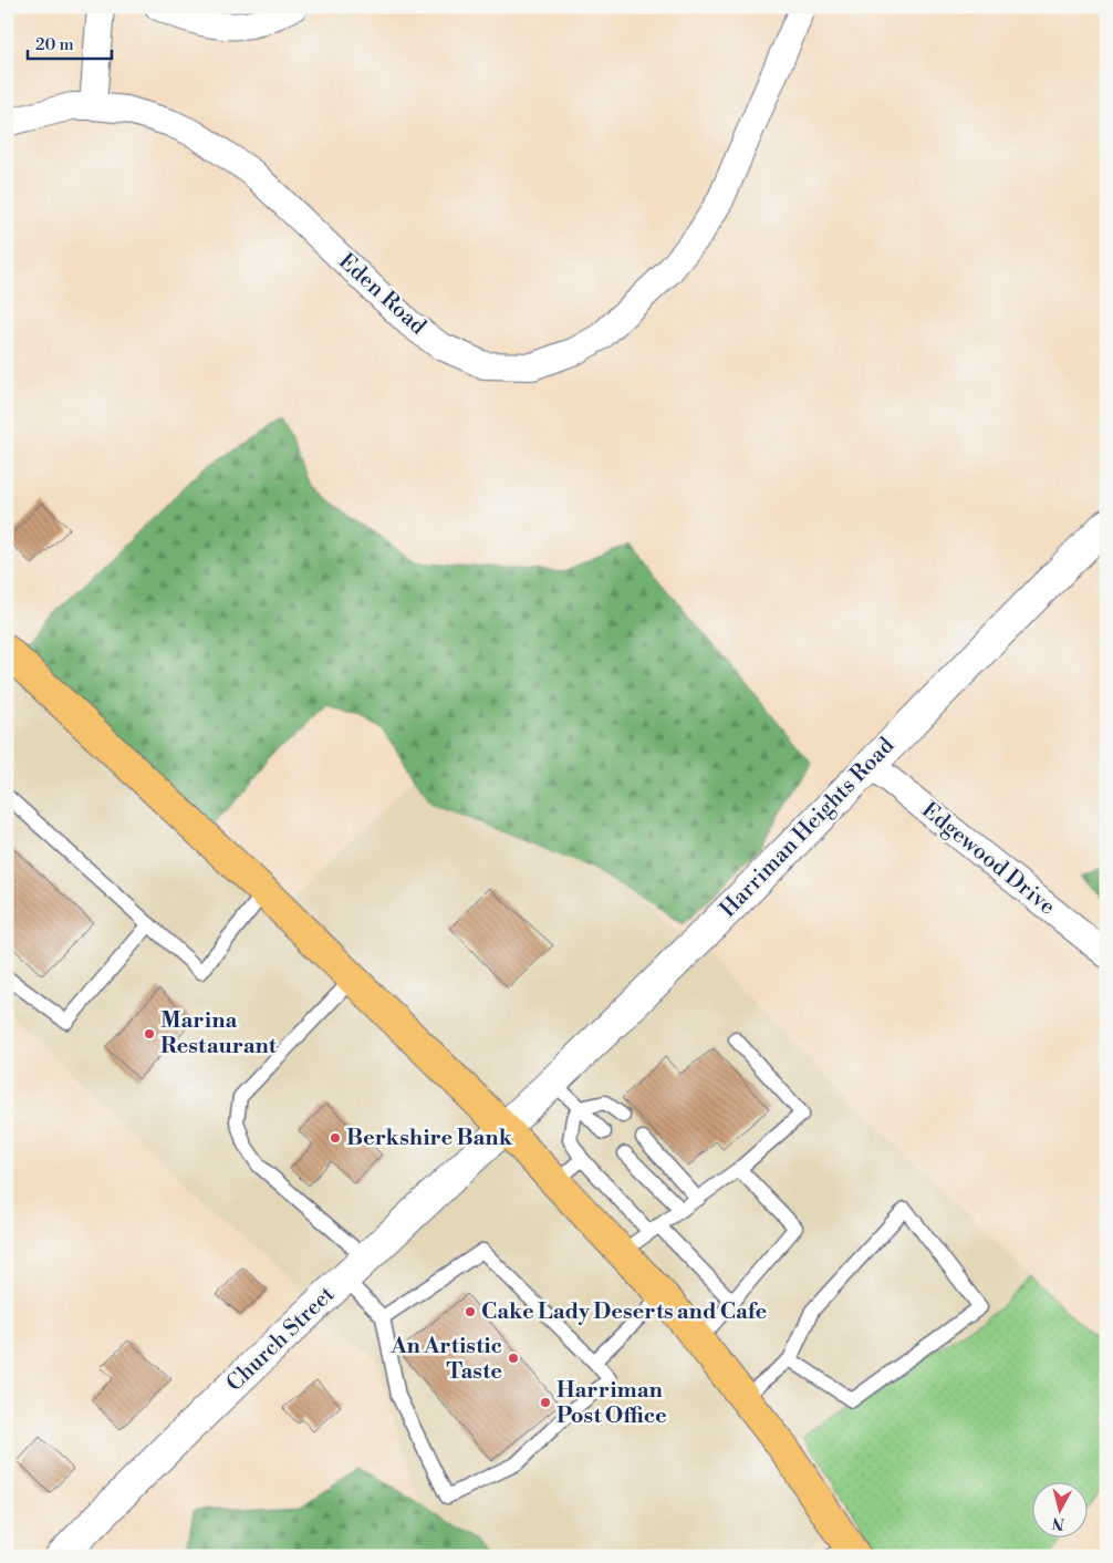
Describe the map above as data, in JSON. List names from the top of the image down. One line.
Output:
{"streets":{"street":["Eden Road","Harriman Heights Road","Edgewood Drive","Church Street"]},"crossings":[["Harriman Heights Road","Edgewood Drive"],["Harriman Heights Road","Church Street"]],"places":["Marina Restaurant","Berkshire Bank","Cake Lady Deserts and Cafe","An Artistic Taste","Harriman Post Office"],"scale_bar":"20 m","north":"bottom"}
